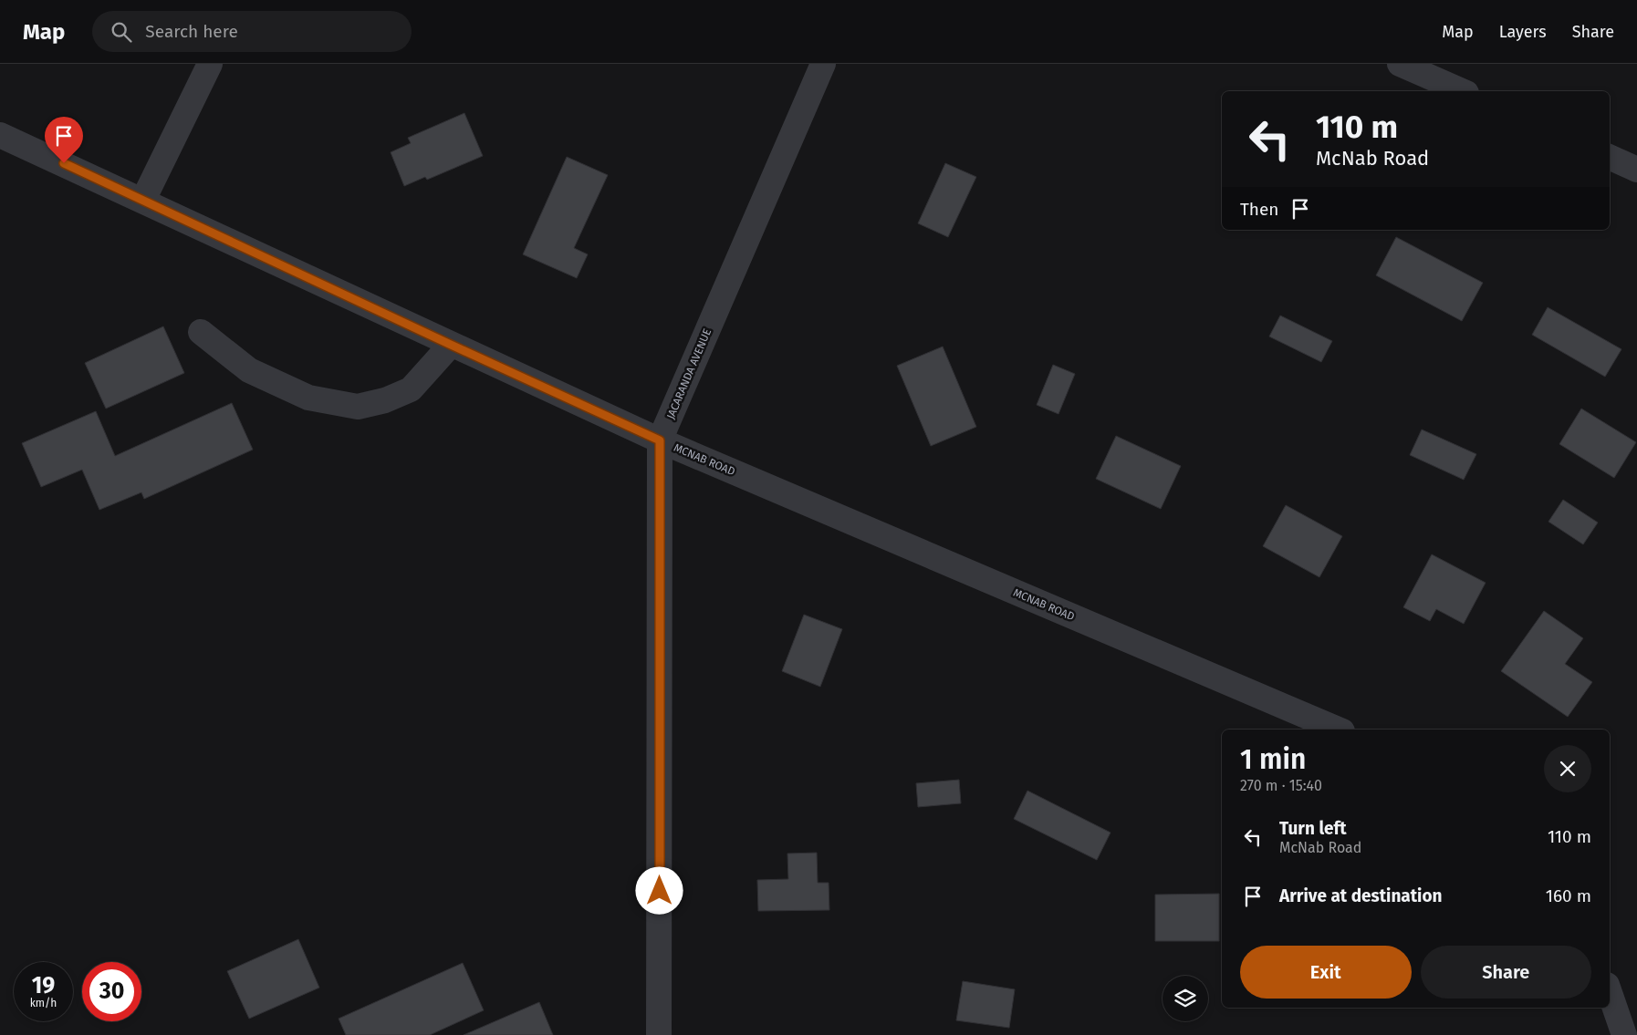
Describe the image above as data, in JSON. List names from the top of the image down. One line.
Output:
{"streets":{"street":["JACARANDA AVENUE","MCNAB ROAD"]},"crossings":[["JACARANDA AVENUE","MCNAB ROAD"]],"page":{"header":"Map","search":"Search here","nav":["Map","Layers","Share"],"turn":["110 m","McNab Road"],"then":"Then","heading":["1 min","270 m · 15:40"],"list":[{"name":"Turn left","note":"McNab Road","value":"110 m"},{"name":"Arrive at destination","value":"160 m"}],"buttons":["Exit","Share"],"speed":"19 km/h","limit":"30"}}
